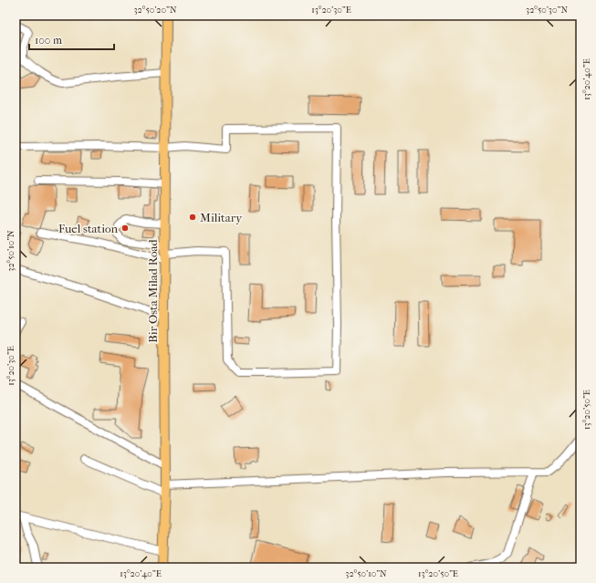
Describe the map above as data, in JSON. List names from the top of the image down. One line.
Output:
{"streets":{"main road":["Bir Osta Milad Road"]},"places":["Military","Fuel station"],"scale_bar":"100 m","coordinates":["32°50'20\"N","13°20'30\"E","32°50'30\"N","13°20'40\"E","32°50'10\"N","13°20'50\"E"]}
